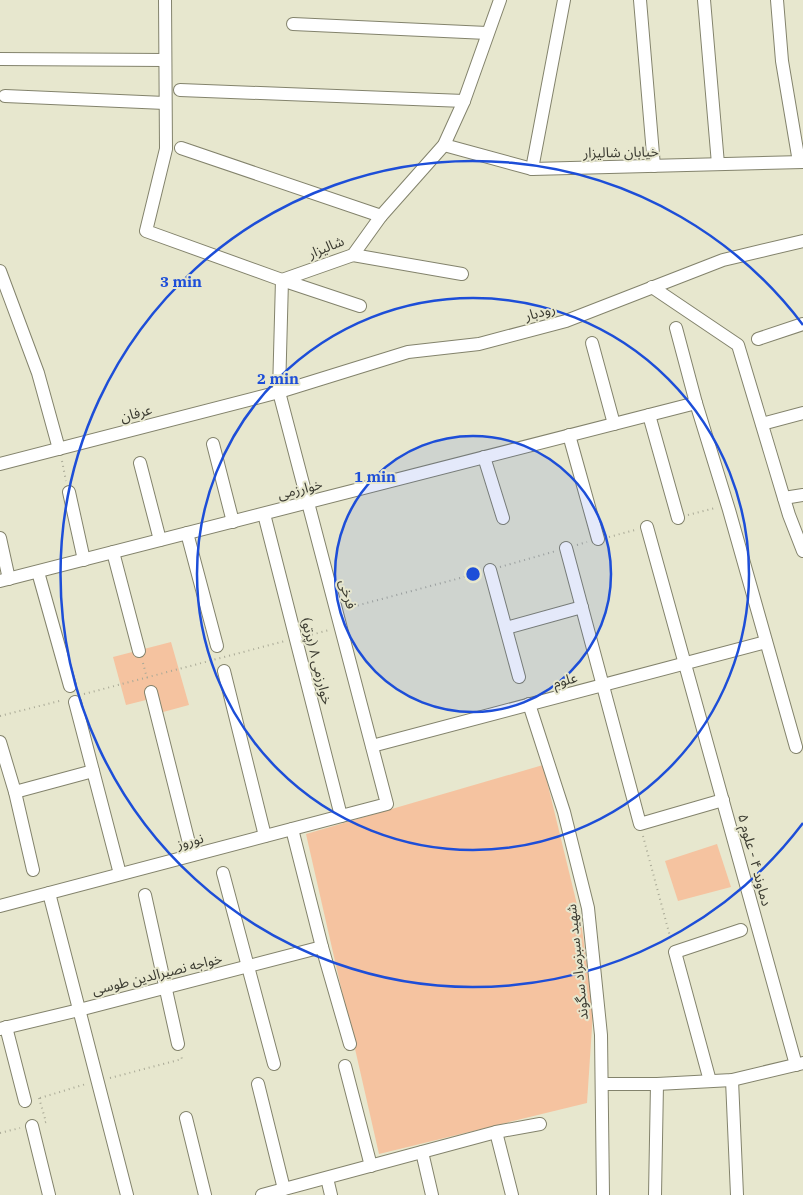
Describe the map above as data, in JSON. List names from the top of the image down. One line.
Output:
{"streets":{"street":["خیابان شالیزار","شالیزار","رودبار","عرفان","خوارزمی","فرخی","خوارزمی ۸ (پرتو)","علوم","نوروز","دماوند ۴ - علوم ۵","شهید سبزمراد سگوند","خواجه نصیرالدین طوسی"]},"crossings":[["خیابان شالیزار","شالیزار"],["رودبار","عرفان"],["رودبار","فرخی"],["عرفان","فرخی"],["خوارزمی","فرخی"],["خوارزمی","خوارزمی ۸ (پرتو)"],["فرخی","علوم"],["فرخی","نوروز"],["خوارزمی ۸ (پرتو)","نوروز"],["علوم","دماوند ۴ - علوم ۵"],["علوم","شهید سبزمراد سگوند"]],"rings":["3 min","2 min","1 min"]}
